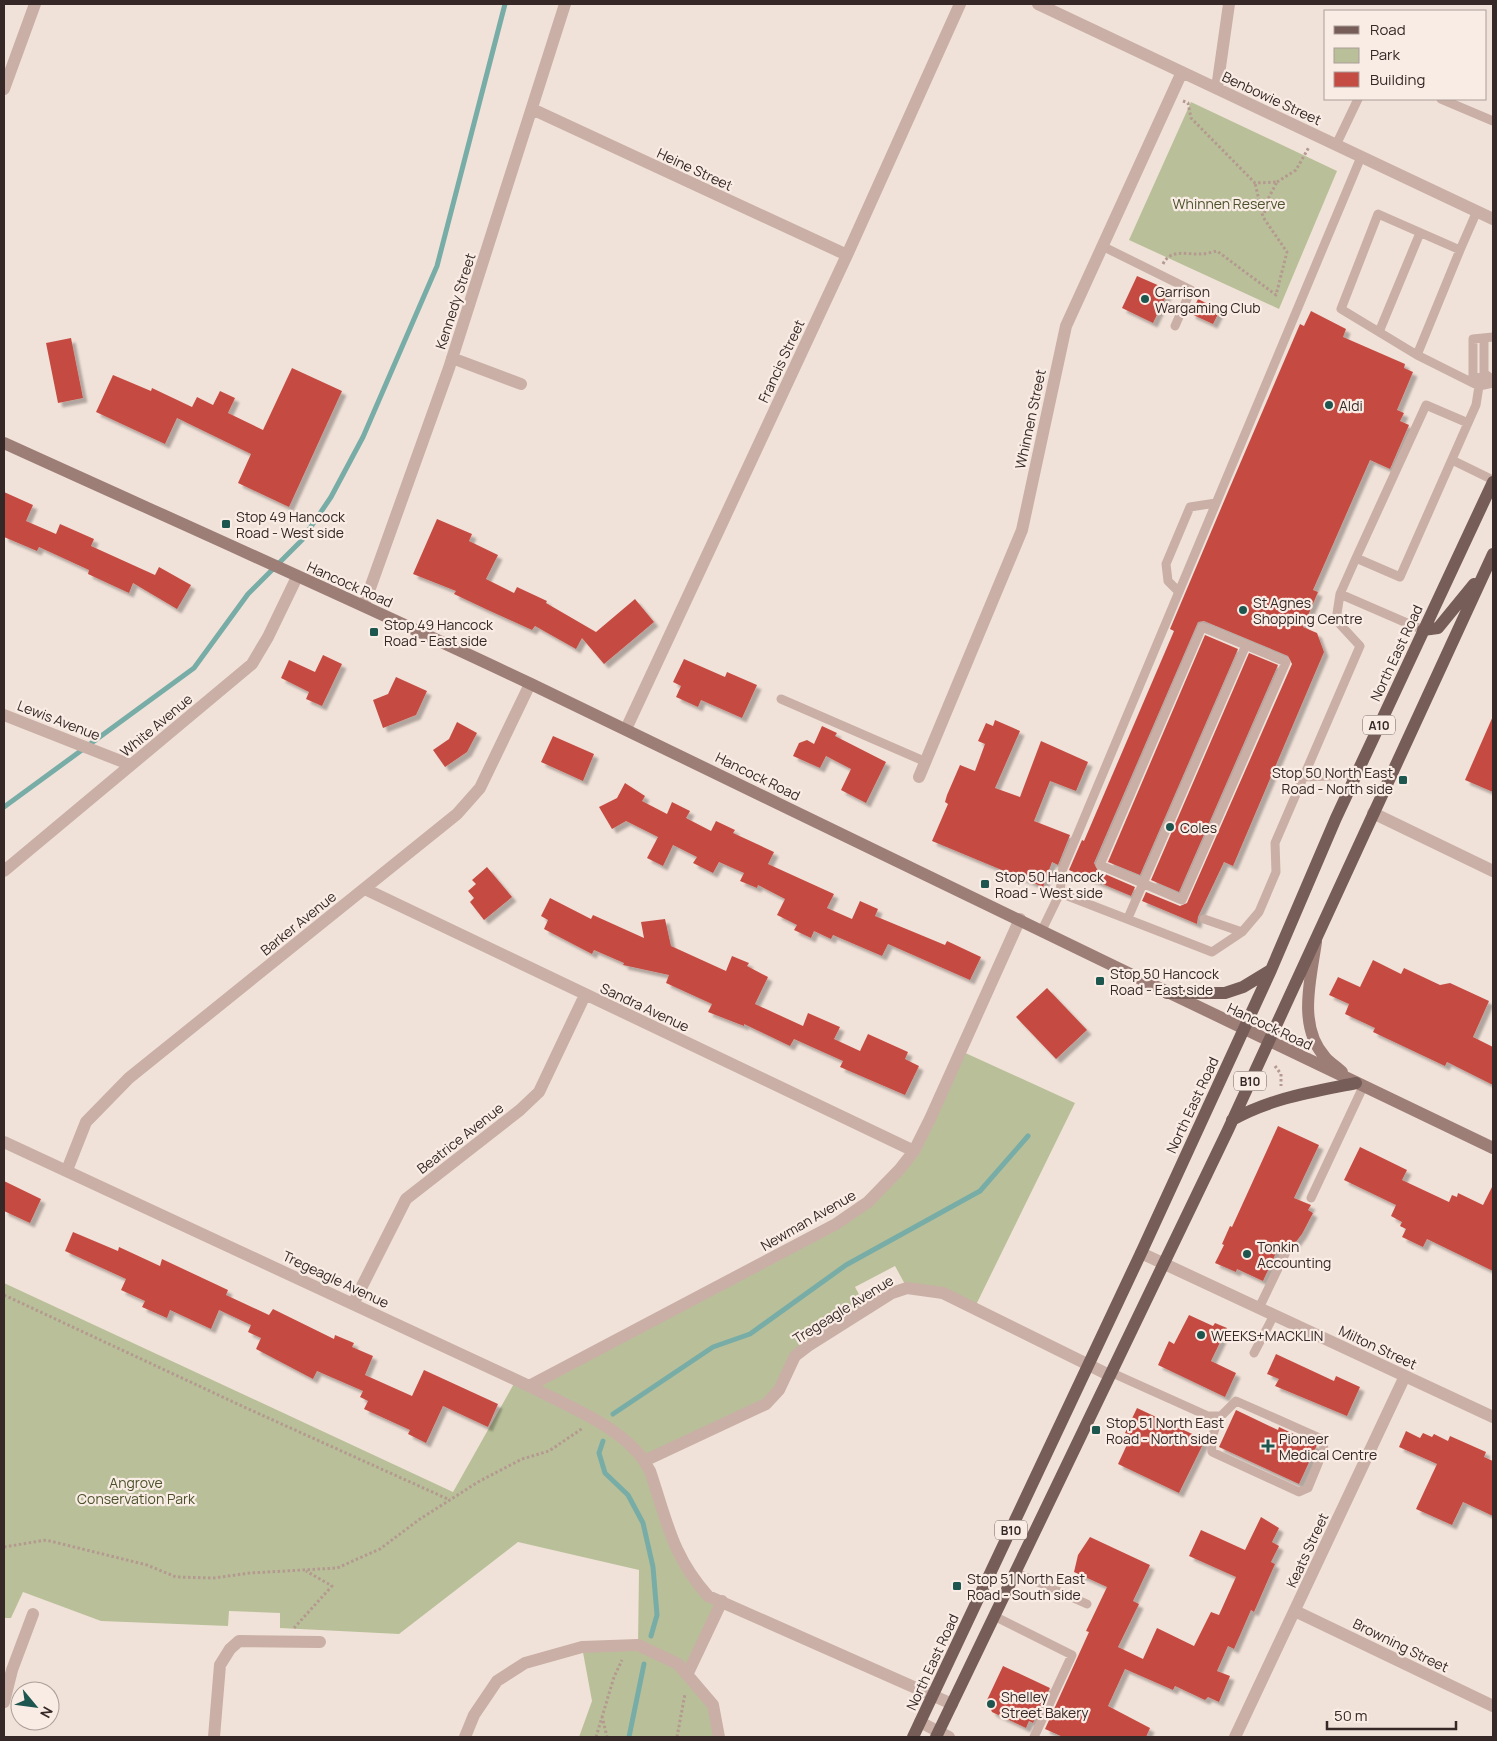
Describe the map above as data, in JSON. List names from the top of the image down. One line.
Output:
{"streets":{"main road":["Hancock Road","North East Road","A10","B10"],"street":["Benbowie Street","Heine Street","Kennedy Street","Francis Street","Whinnen Street","Lewis Avenue","White Avenue","Barker Avenue","Sandra Avenue","Beatrice Avenue","Newman Avenue","Tregeagle Avenue","Milton Street","Keats Street","Browning Street"]},"crossings":[["Benbowie Street","Whinnen Street"],["Heine Street","Kennedy Street"],["Heine Street","Francis Street"],["Kennedy Street","Hancock Road"],["Francis Street","Hancock Road"],["Hancock Road","North East Road"],["Hancock Road","White Avenue"],["Hancock Road","A10"],["Hancock Road","Barker Avenue"],["Hancock Road","B10"],["Hancock Road","Newman Avenue"],["North East Road","Tregeagle Avenue"],["North East Road","Milton Street"],["Lewis Avenue","White Avenue"],["A10","B10"],["Barker Avenue","Sandra Avenue"],["Barker Avenue","Tregeagle Avenue"],["Sandra Avenue","Beatrice Avenue"],["Sandra Avenue","Newman Avenue"],["B10","Tregeagle Avenue"],["B10","Milton Street"],["Beatrice Avenue","Tregeagle Avenue"],["Newman Avenue","Tregeagle Avenue"],["Milton Street","Keats Street"],["Keats Street","Browning Street"]],"parks":["Whinnen Reserve","Angrove Conservation Park"],"places":{"other":["Garrison Wargaming Club","Aldi","St Agnes Shopping Centre","Coles","Tonkin Accounting","WEEKS+MACKLIN","Shelley Street Bakery"],"transit":["Stop 49 Hancock Road - West side","Stop 49 Hancock Road - East side","Stop 50 North East Road - North side","Stop 50 Hancock Road - West side","Stop 50 Hancock Road - East side","Stop 51 North East Road - North side","Stop 51 North East Road - South side"],"health":["Pioneer Medical Centre"]},"legend":["Road","Park","Building"],"scale_bar":"50 m","north":"bottom right"}
